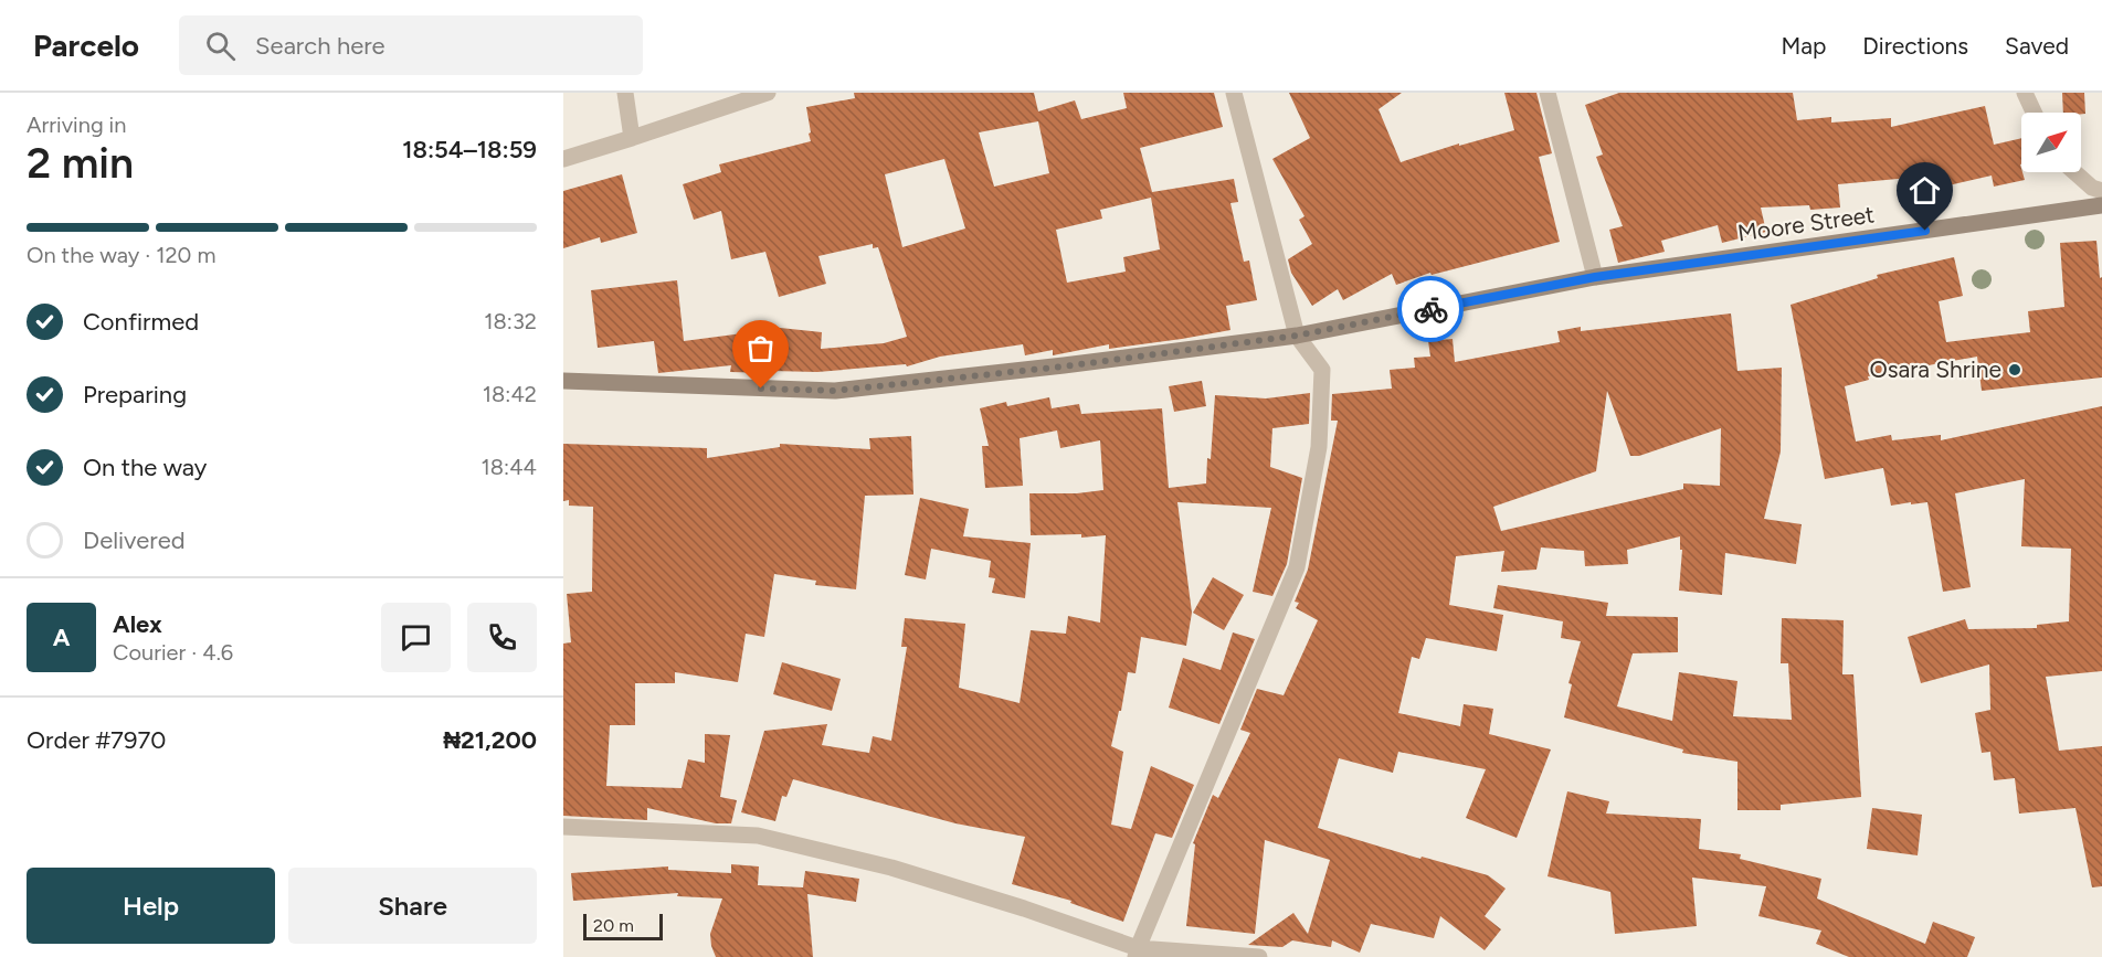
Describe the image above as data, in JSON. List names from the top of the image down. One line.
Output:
{"streets":{"street":["Moore Street"]},"places":["Osara Shrine"],"scale_bar":"20 m","north":"top right","page":{"header":"Parcelo","search":"Search here","nav":["Map","Directions","Saved"],"heading":["2 min","Arriving in","18:54–18:59"],"panel":["Alex","Courier · 4.6","Order #7970","₦21,200"],"bar":"On the way · 120 m","list":[["Confirmed","18:32"],["Preparing","18:42"],["On the way","18:44"],"Delivered"],"round":"A","buttons":["Help","Share"],"scale":"20 m"}}
